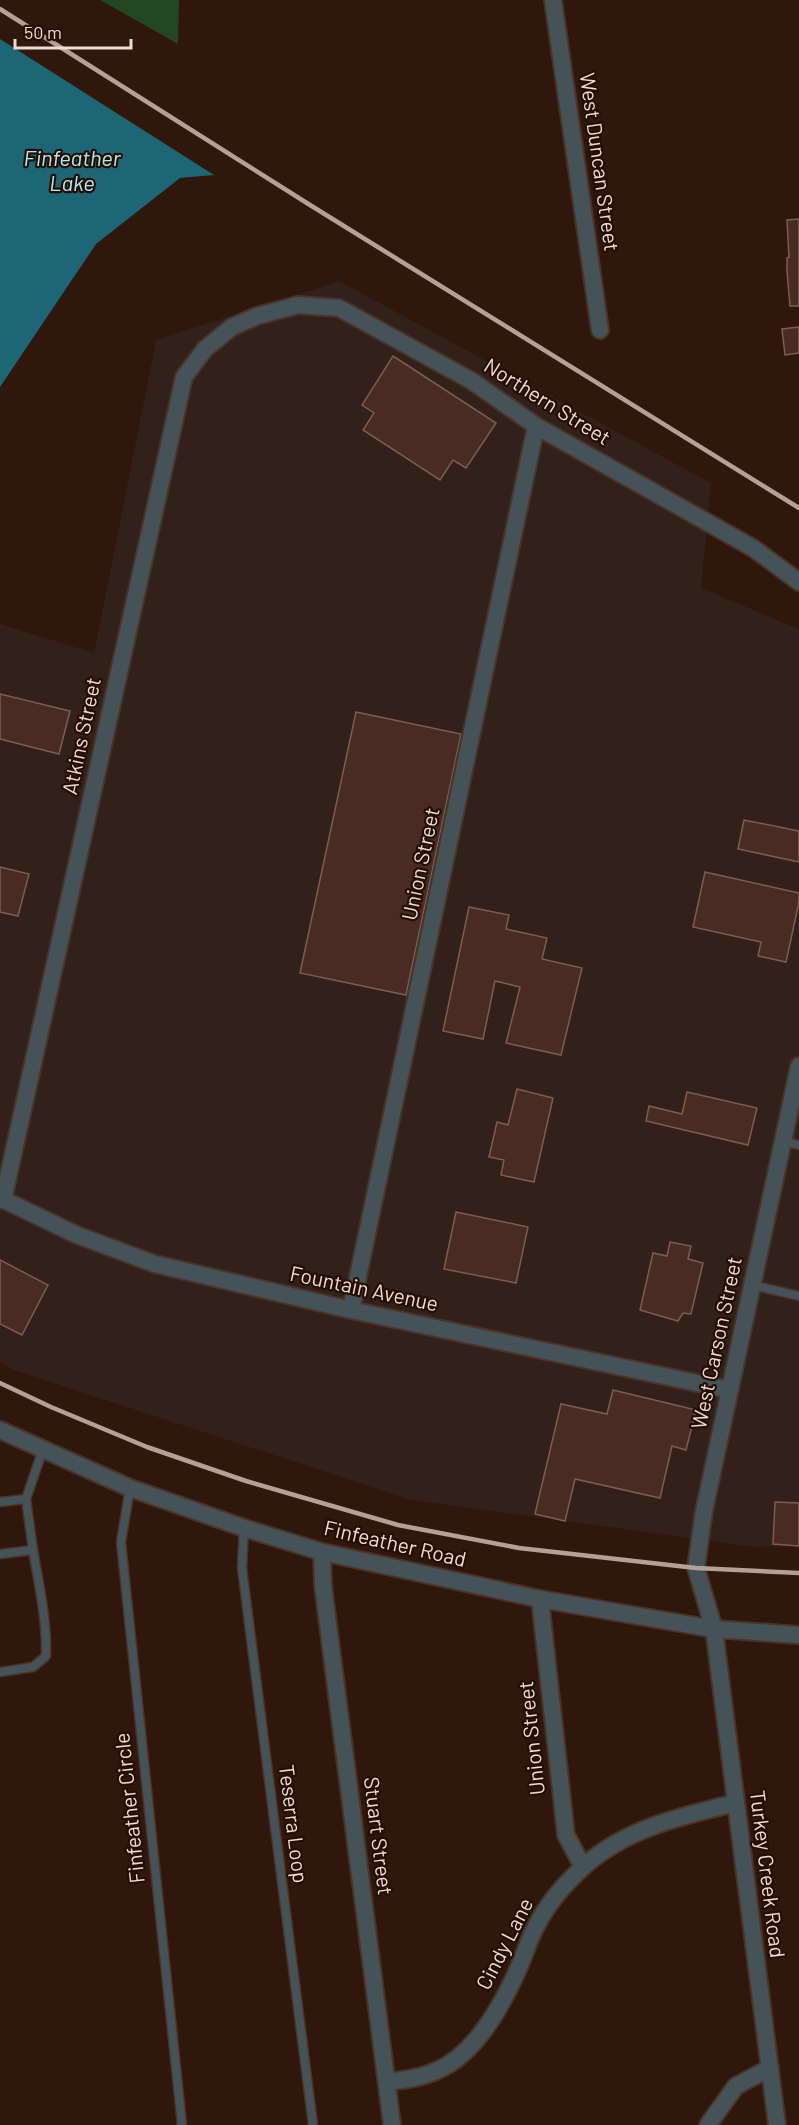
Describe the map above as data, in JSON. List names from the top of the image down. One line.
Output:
{"streets":{"street":["West Duncan Street","Northern Street","Atkins Street","Union Street","Fountain Avenue","West Carson Street","Finfeather Road","Stuart Street","Turkey Creek Road","Cindy Lane"],"lane":["Finfeather Circle","Teserra Loop"]},"crossings":[["Northern Street","Atkins Street"],["Northern Street","Union Street"],["Atkins Street","Fountain Avenue"],["Union Street","Fountain Avenue"],["Union Street","Finfeather Road"],["Union Street","Cindy Lane"],["Fountain Avenue","West Carson Street"],["West Carson Street","Finfeather Road"],["West Carson Street","Turkey Creek Road"],["Finfeather Road","Finfeather Circle"],["Finfeather Road","Teserra Loop"],["Finfeather Road","Stuart Street"],["Finfeather Road","Turkey Creek Road"],["Stuart Street","Cindy Lane"],["Turkey Creek Road","Cindy Lane"]],"water":["Finfeather Lake"],"scale_bar":"50 m"}
